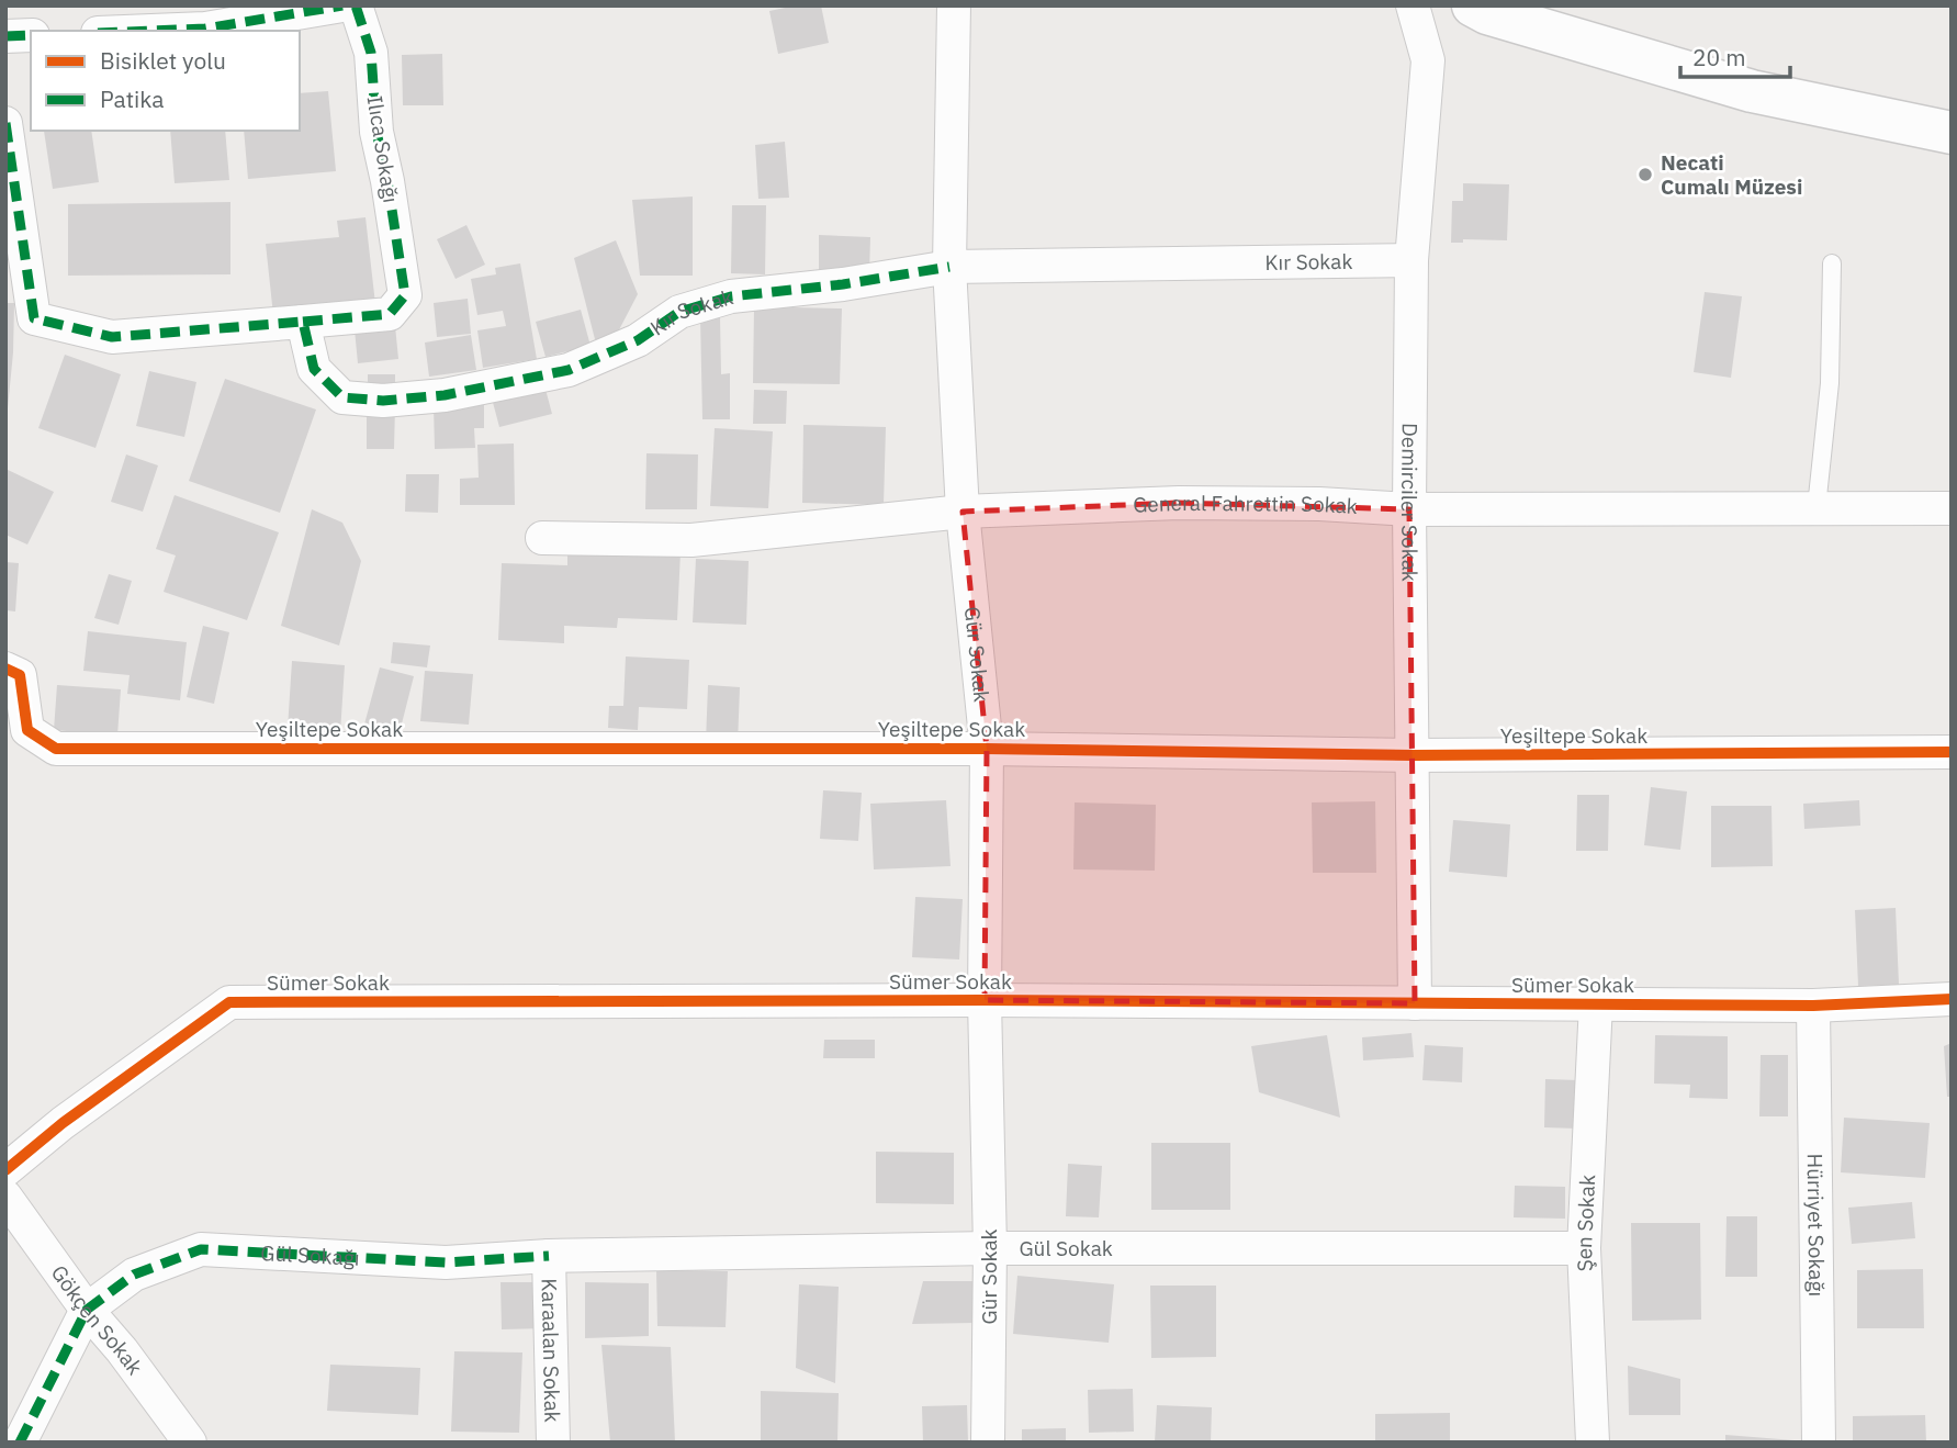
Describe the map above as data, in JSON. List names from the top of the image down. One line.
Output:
{"streets":{"street":["Ilıca Sokağı","Kır Sokak","Demirciler Sokak","General Fahrettin Sokak","Gür Sokak","Yeşiltepe Sokak","Sümer Sokak","Şen Sokak","Hürriyet Sokağı","Gül Sokak","Gül Sokağı","Gökçen Sokak","Karaalan Sokak"]},"crossings":[["Ilıca Sokağı","Kır Sokak"],["Kır Sokak","Demirciler Sokak"],["Kır Sokak","Gür Sokak"],["Demirciler Sokak","General Fahrettin Sokak"],["Demirciler Sokak","Yeşiltepe Sokak"],["Demirciler Sokak","Sümer Sokak"],["General Fahrettin Sokak","Gür Sokak"],["Gür Sokak","Yeşiltepe Sokak"],["Gür Sokak","Sümer Sokak"],["Gür Sokak","Gül Sokak"],["Sümer Sokak","Şen Sokak"],["Sümer Sokak","Hürriyet Sokağı"],["Şen Sokak","Gül Sokak"],["Gül Sokak","Gül Sokağı"],["Gül Sokak","Karaalan Sokak"],["Gül Sokağı","Gökçen Sokak"],["Gül Sokağı","Karaalan Sokak"]],"places":["Necati Cumalı Müzesi"],"legend":["Bisiklet yolu","Patika"],"scale_bar":"20 m"}
